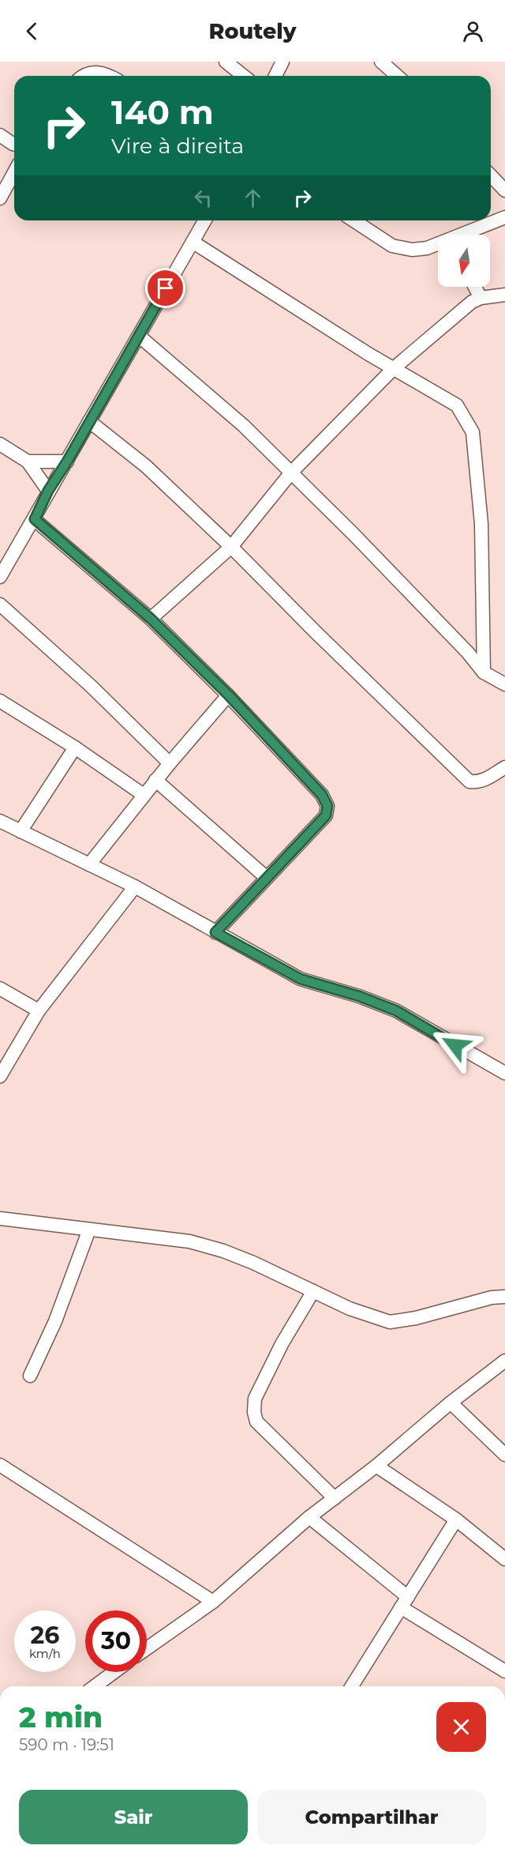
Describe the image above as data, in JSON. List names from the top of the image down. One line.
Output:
{"north":"bottom","page":{"header":"Routely","turn":["140 m","Vire à direita"],"speed":"26 km/h","limit":"30","heading":["2 min","590 m · 19:51"],"buttons":["Sair","Compartilhar"]}}
